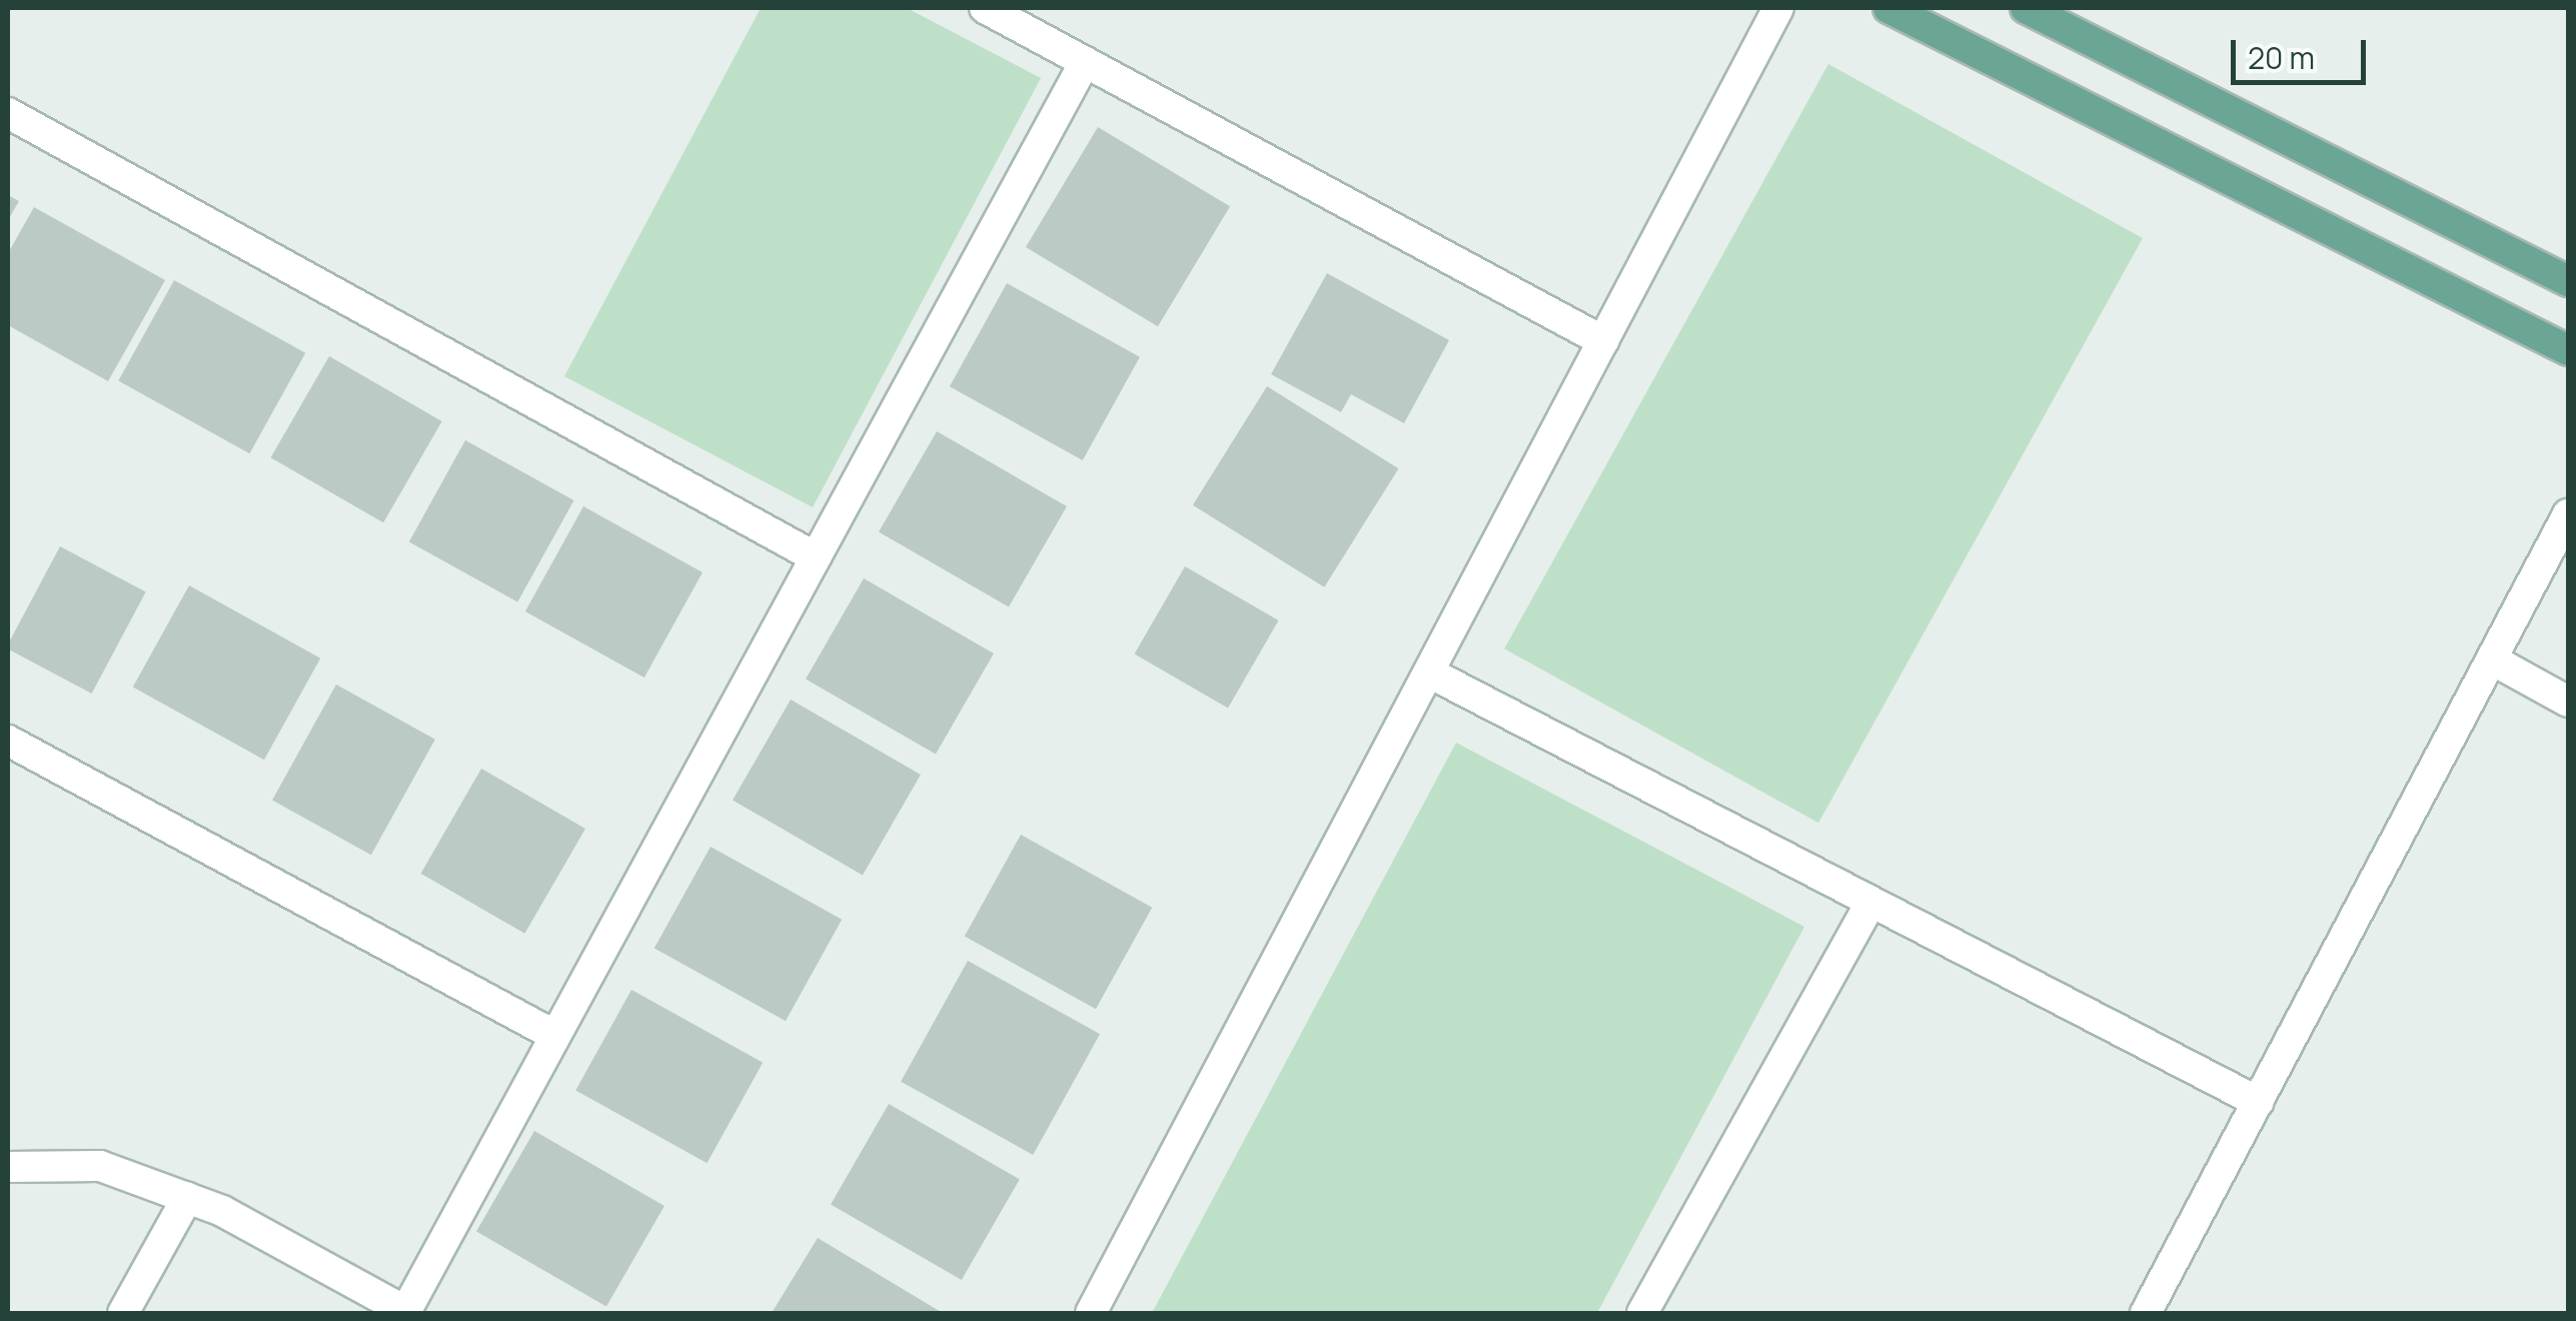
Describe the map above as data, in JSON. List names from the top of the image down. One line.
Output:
{"scale_bar":"20 m"}
